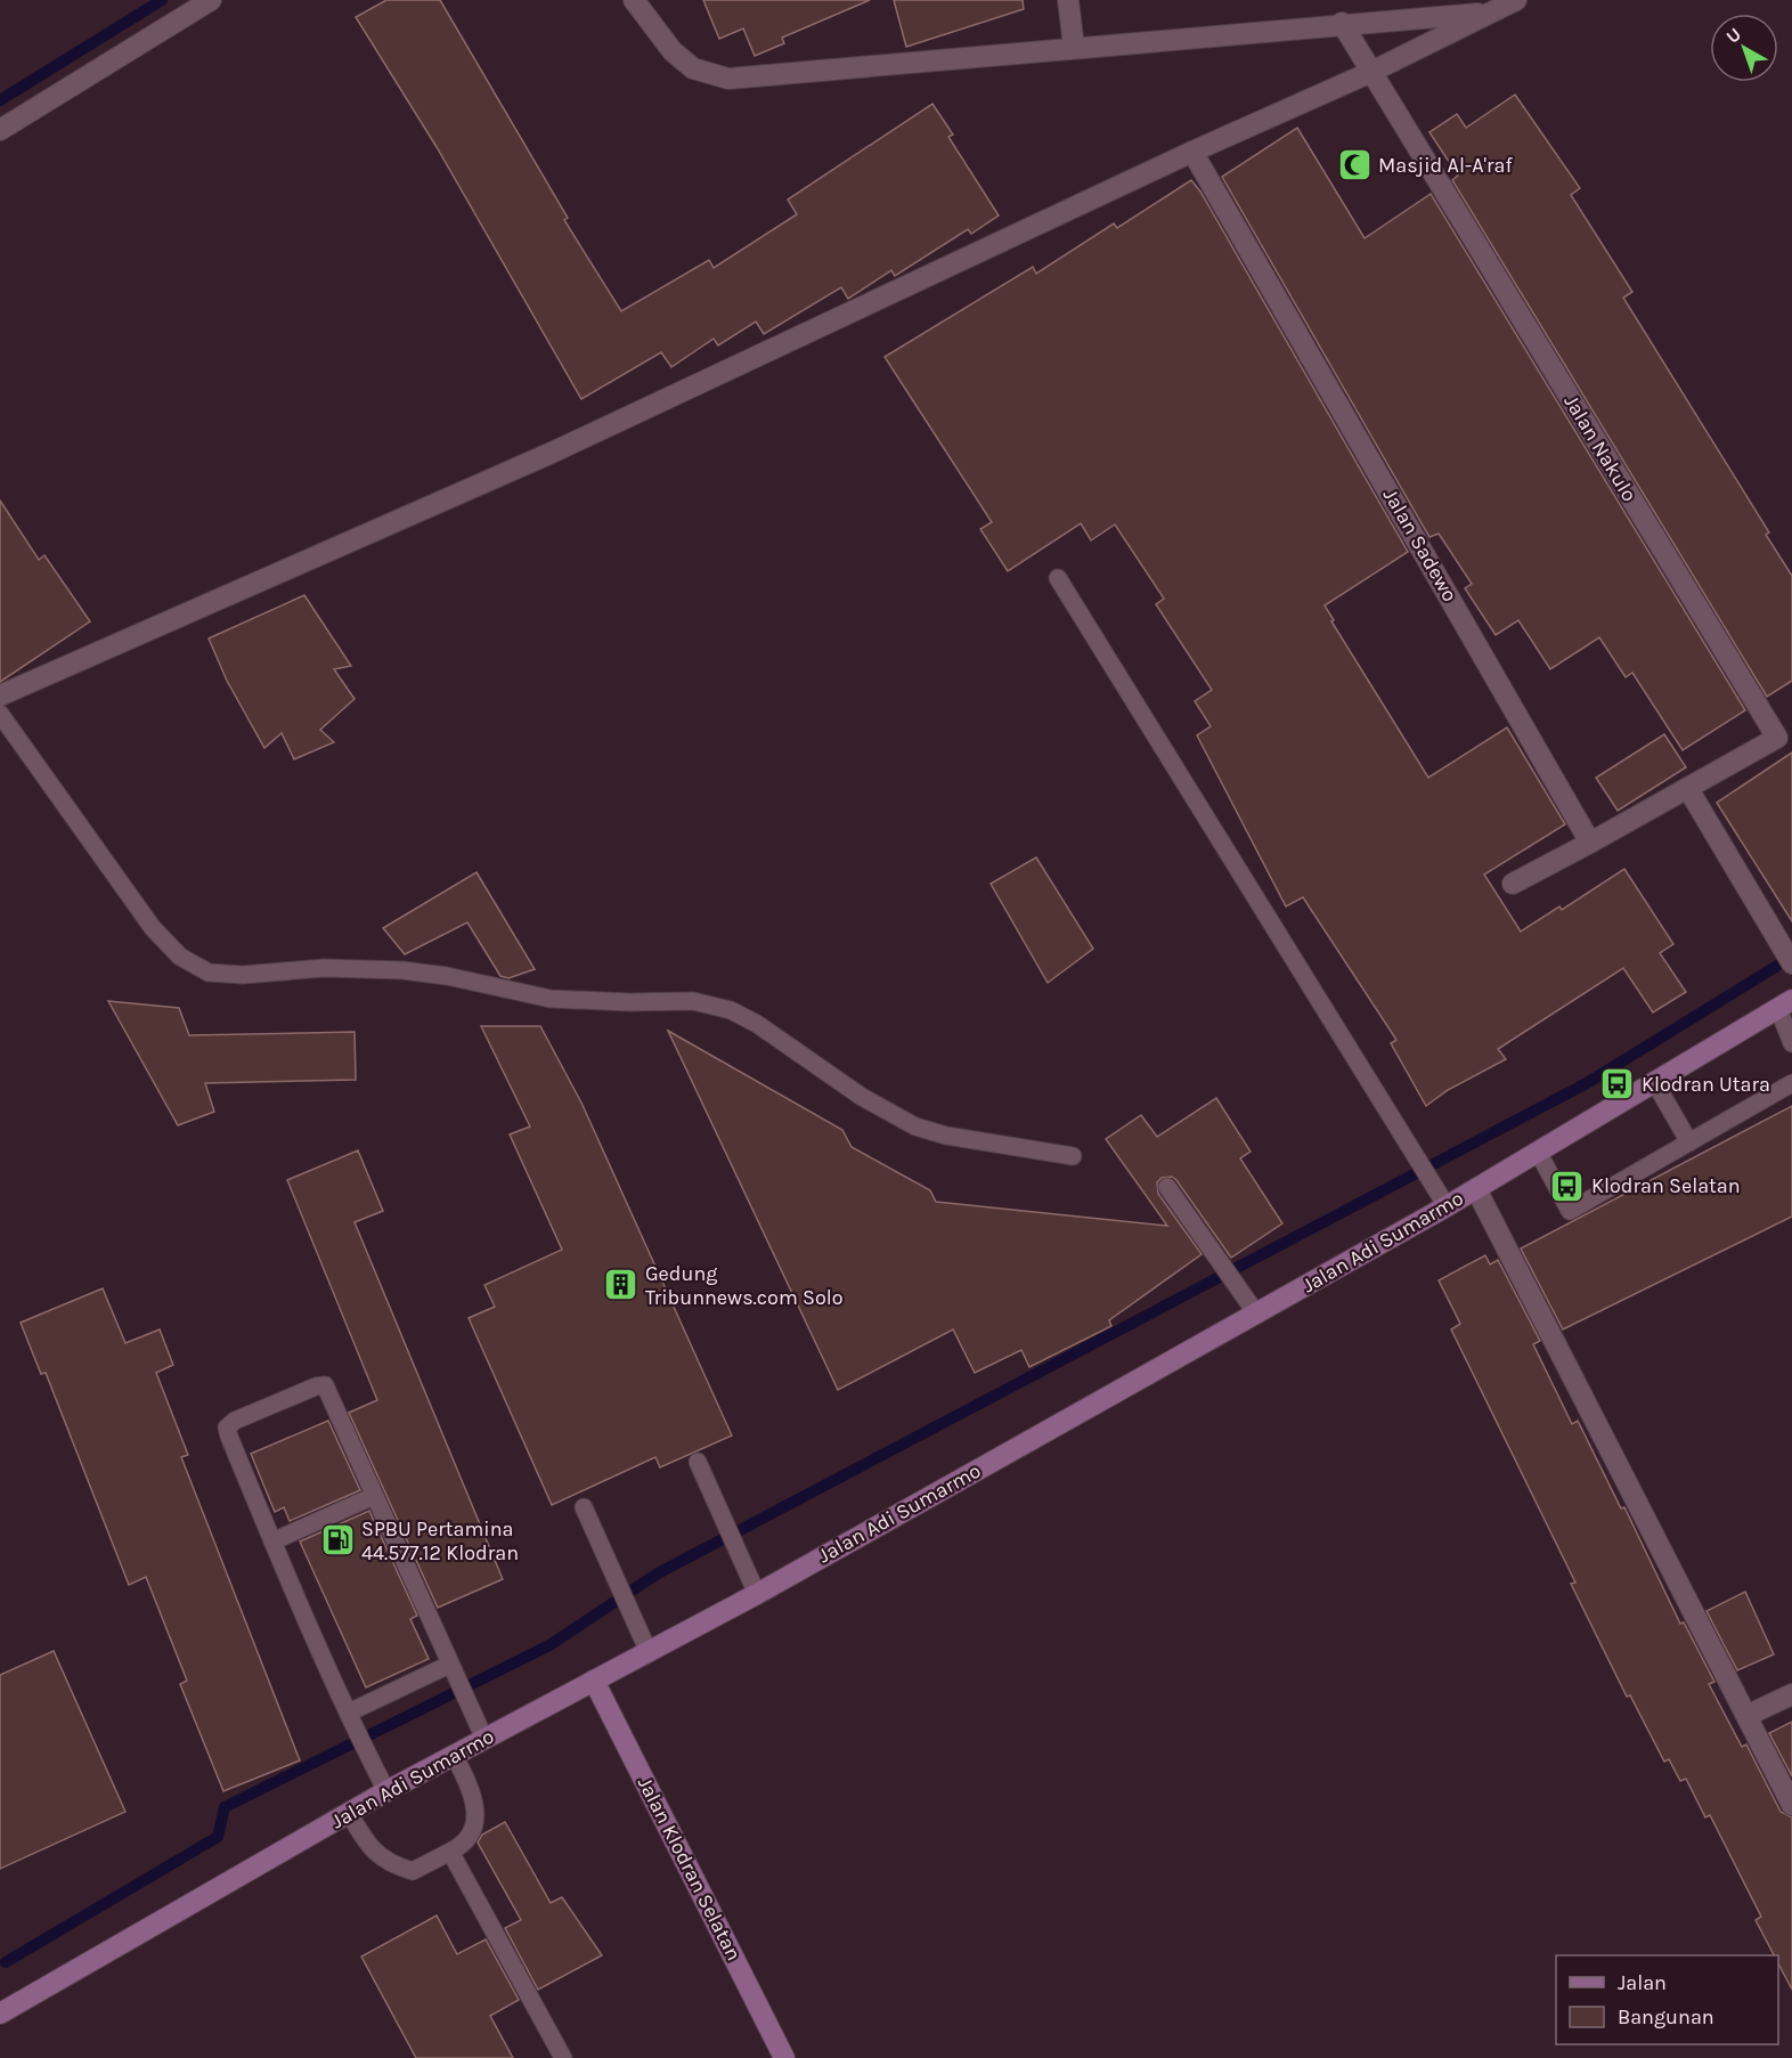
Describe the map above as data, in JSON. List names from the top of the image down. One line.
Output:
{"streets":{"main road":["Jalan Adi Sumarmo","Jalan Klodran Selatan"],"street":["Jalan Nakulo","Jalan Sadewo"]},"crossings":[["Jalan Adi Sumarmo","Jalan Klodran Selatan"]],"places":{"mosque":["Masjid Al-A'raf"],"bus stop":["Klodran Utara","Klodran Selatan"],"building":["Gedung Tribunnews.com Solo"],"fuel station":["SPBU Pertamina 44.577.12 Klodran"]},"legend":["Jalan","Bangunan"],"north":"top left"}
